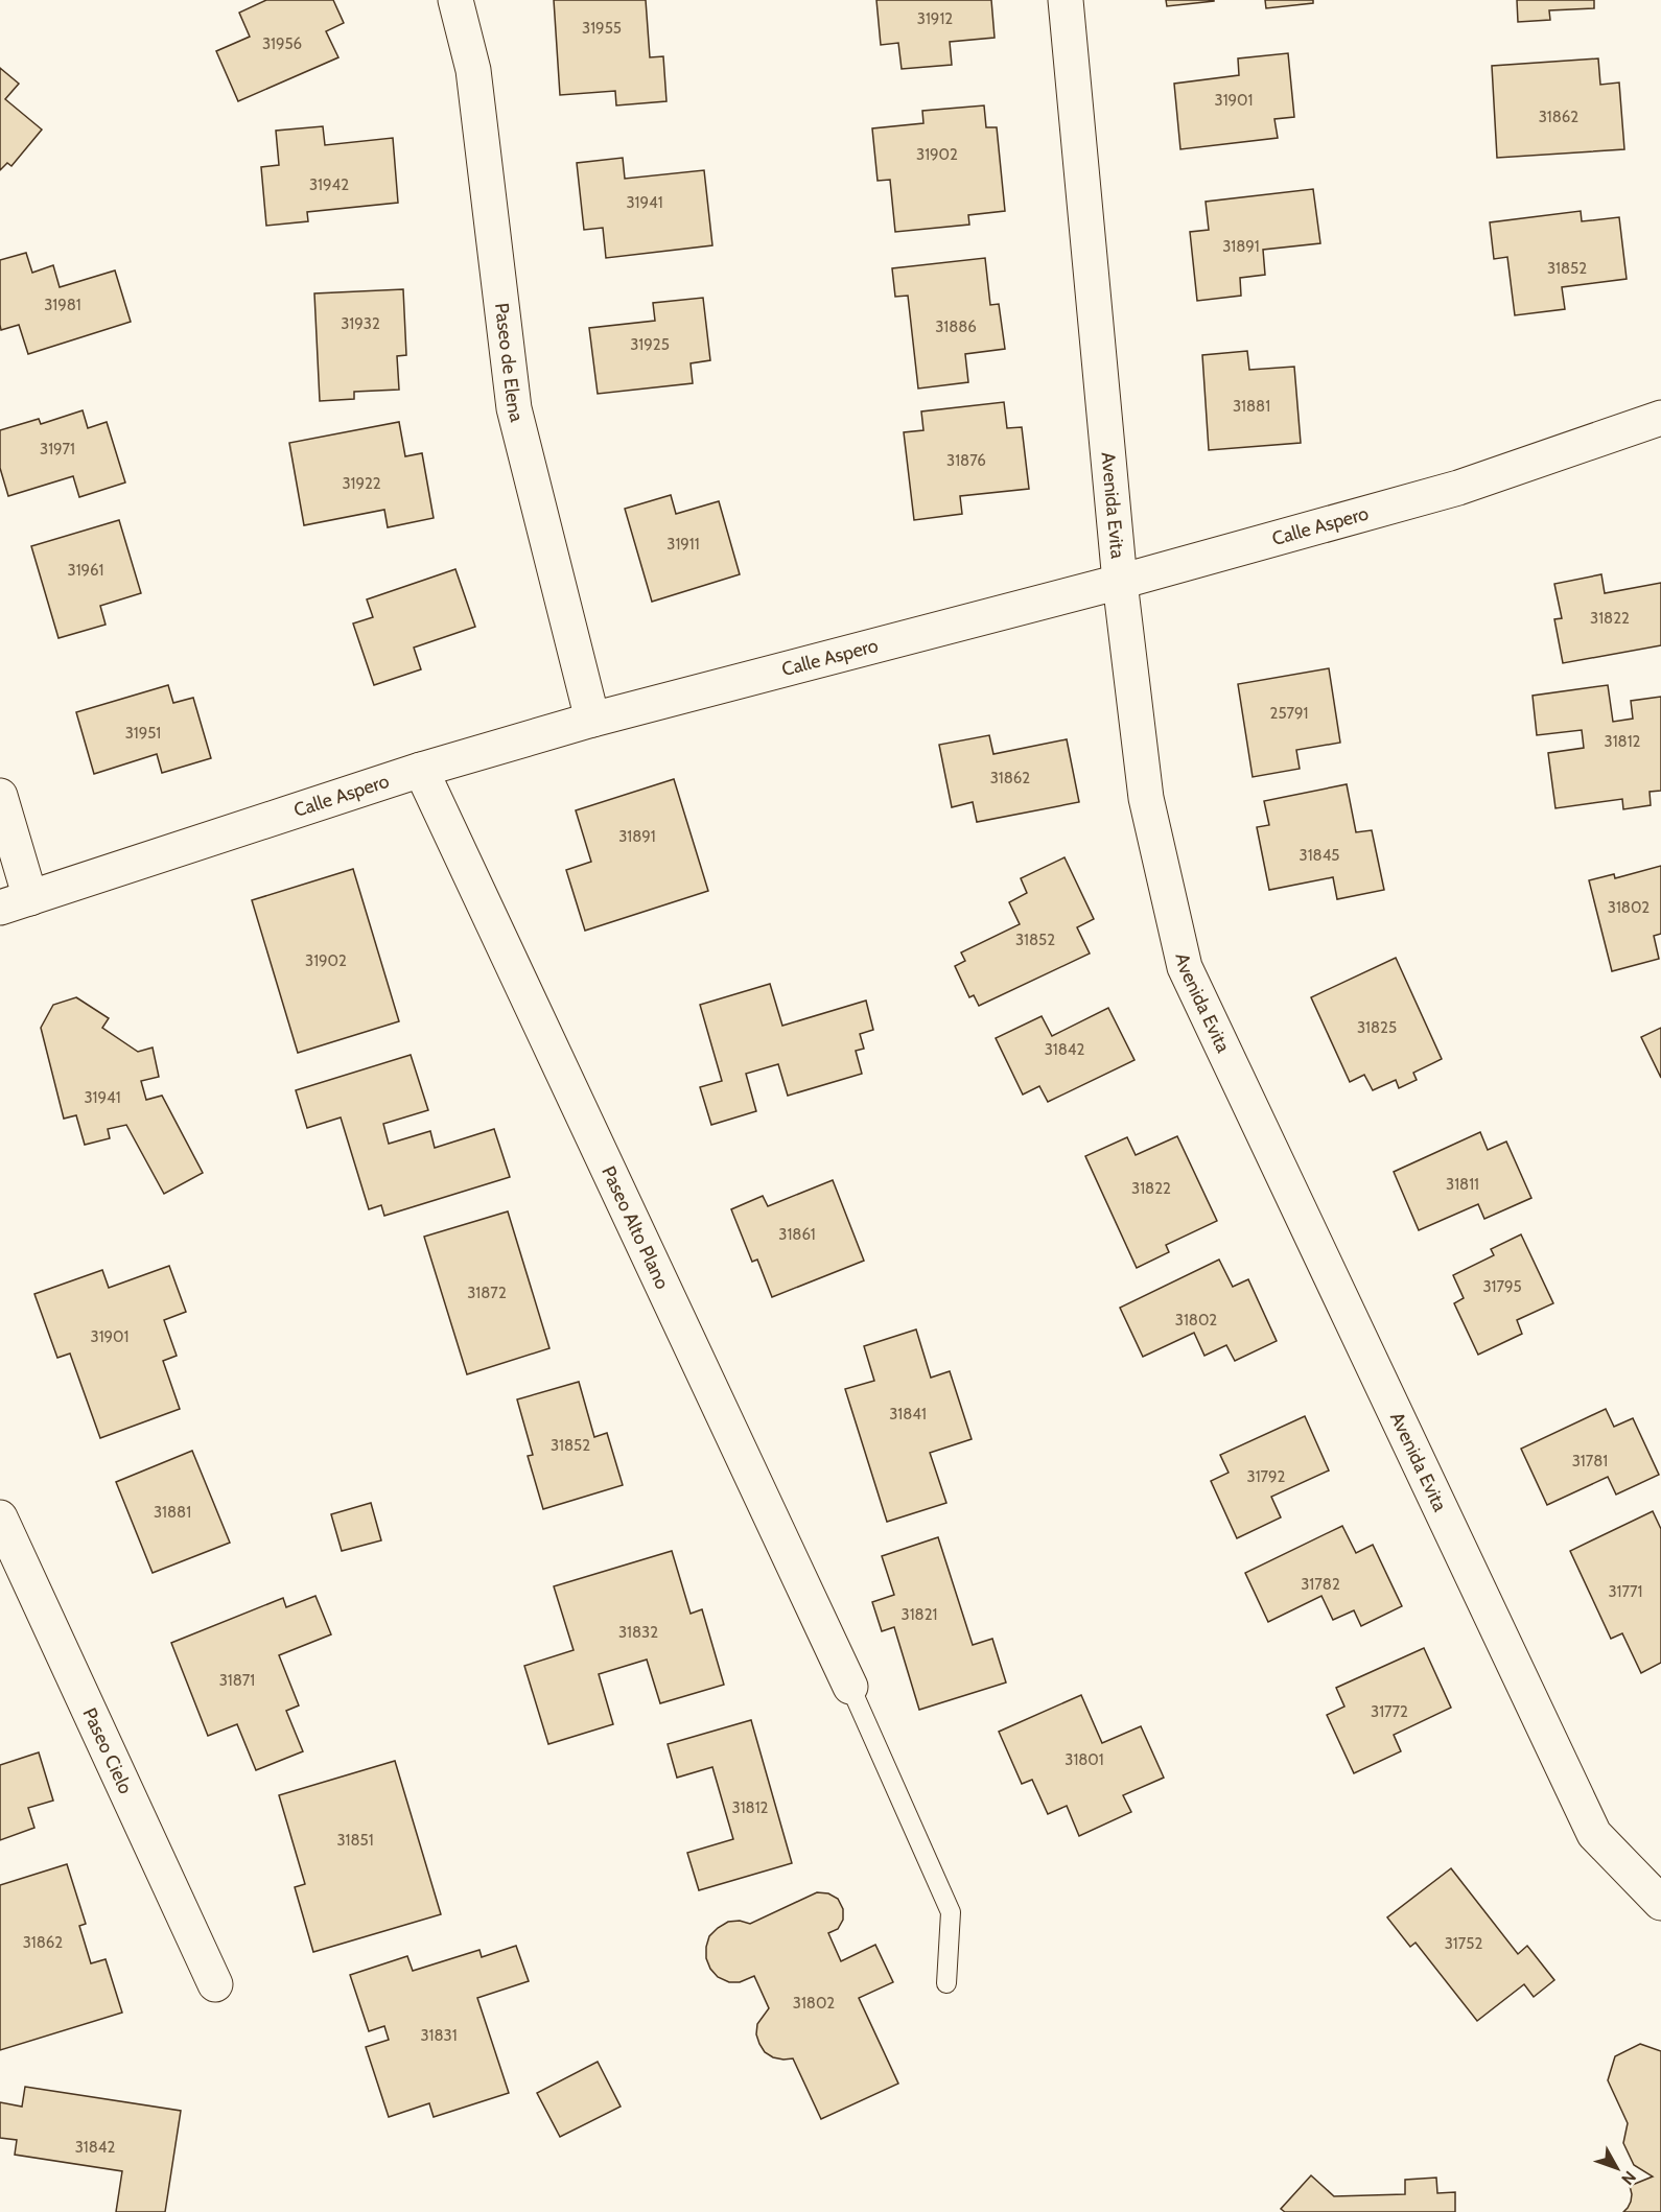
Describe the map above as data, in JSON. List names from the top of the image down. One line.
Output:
{"streets":{"street":["Paseo de Elena","Avenida Evita","Calle Aspero","Paseo Alto Plano","Paseo Cielo"]},"crossings":[["Paseo de Elena","Calle Aspero"],["Avenida Evita","Calle Aspero"],["Calle Aspero","Paseo Alto Plano"]],"house_numbers":["31912","31955","31956","31901","31862","31902","31942","31941","31891","31852","31981","31932","31886","31925","31881","31971","31876","31922","31911","31961","31822","25791","31951","31812","31862","31891","31845","31802","31852","31902","31825","31842","31941","31811","31822","31861","31795","31872","31802","31901","31841","31852","31781","31792","31881","31782","31771","31821","31832","31871","31772","31801","31812","31851","31862","31752","31802","31831","31842"],"north":"bottom right"}
